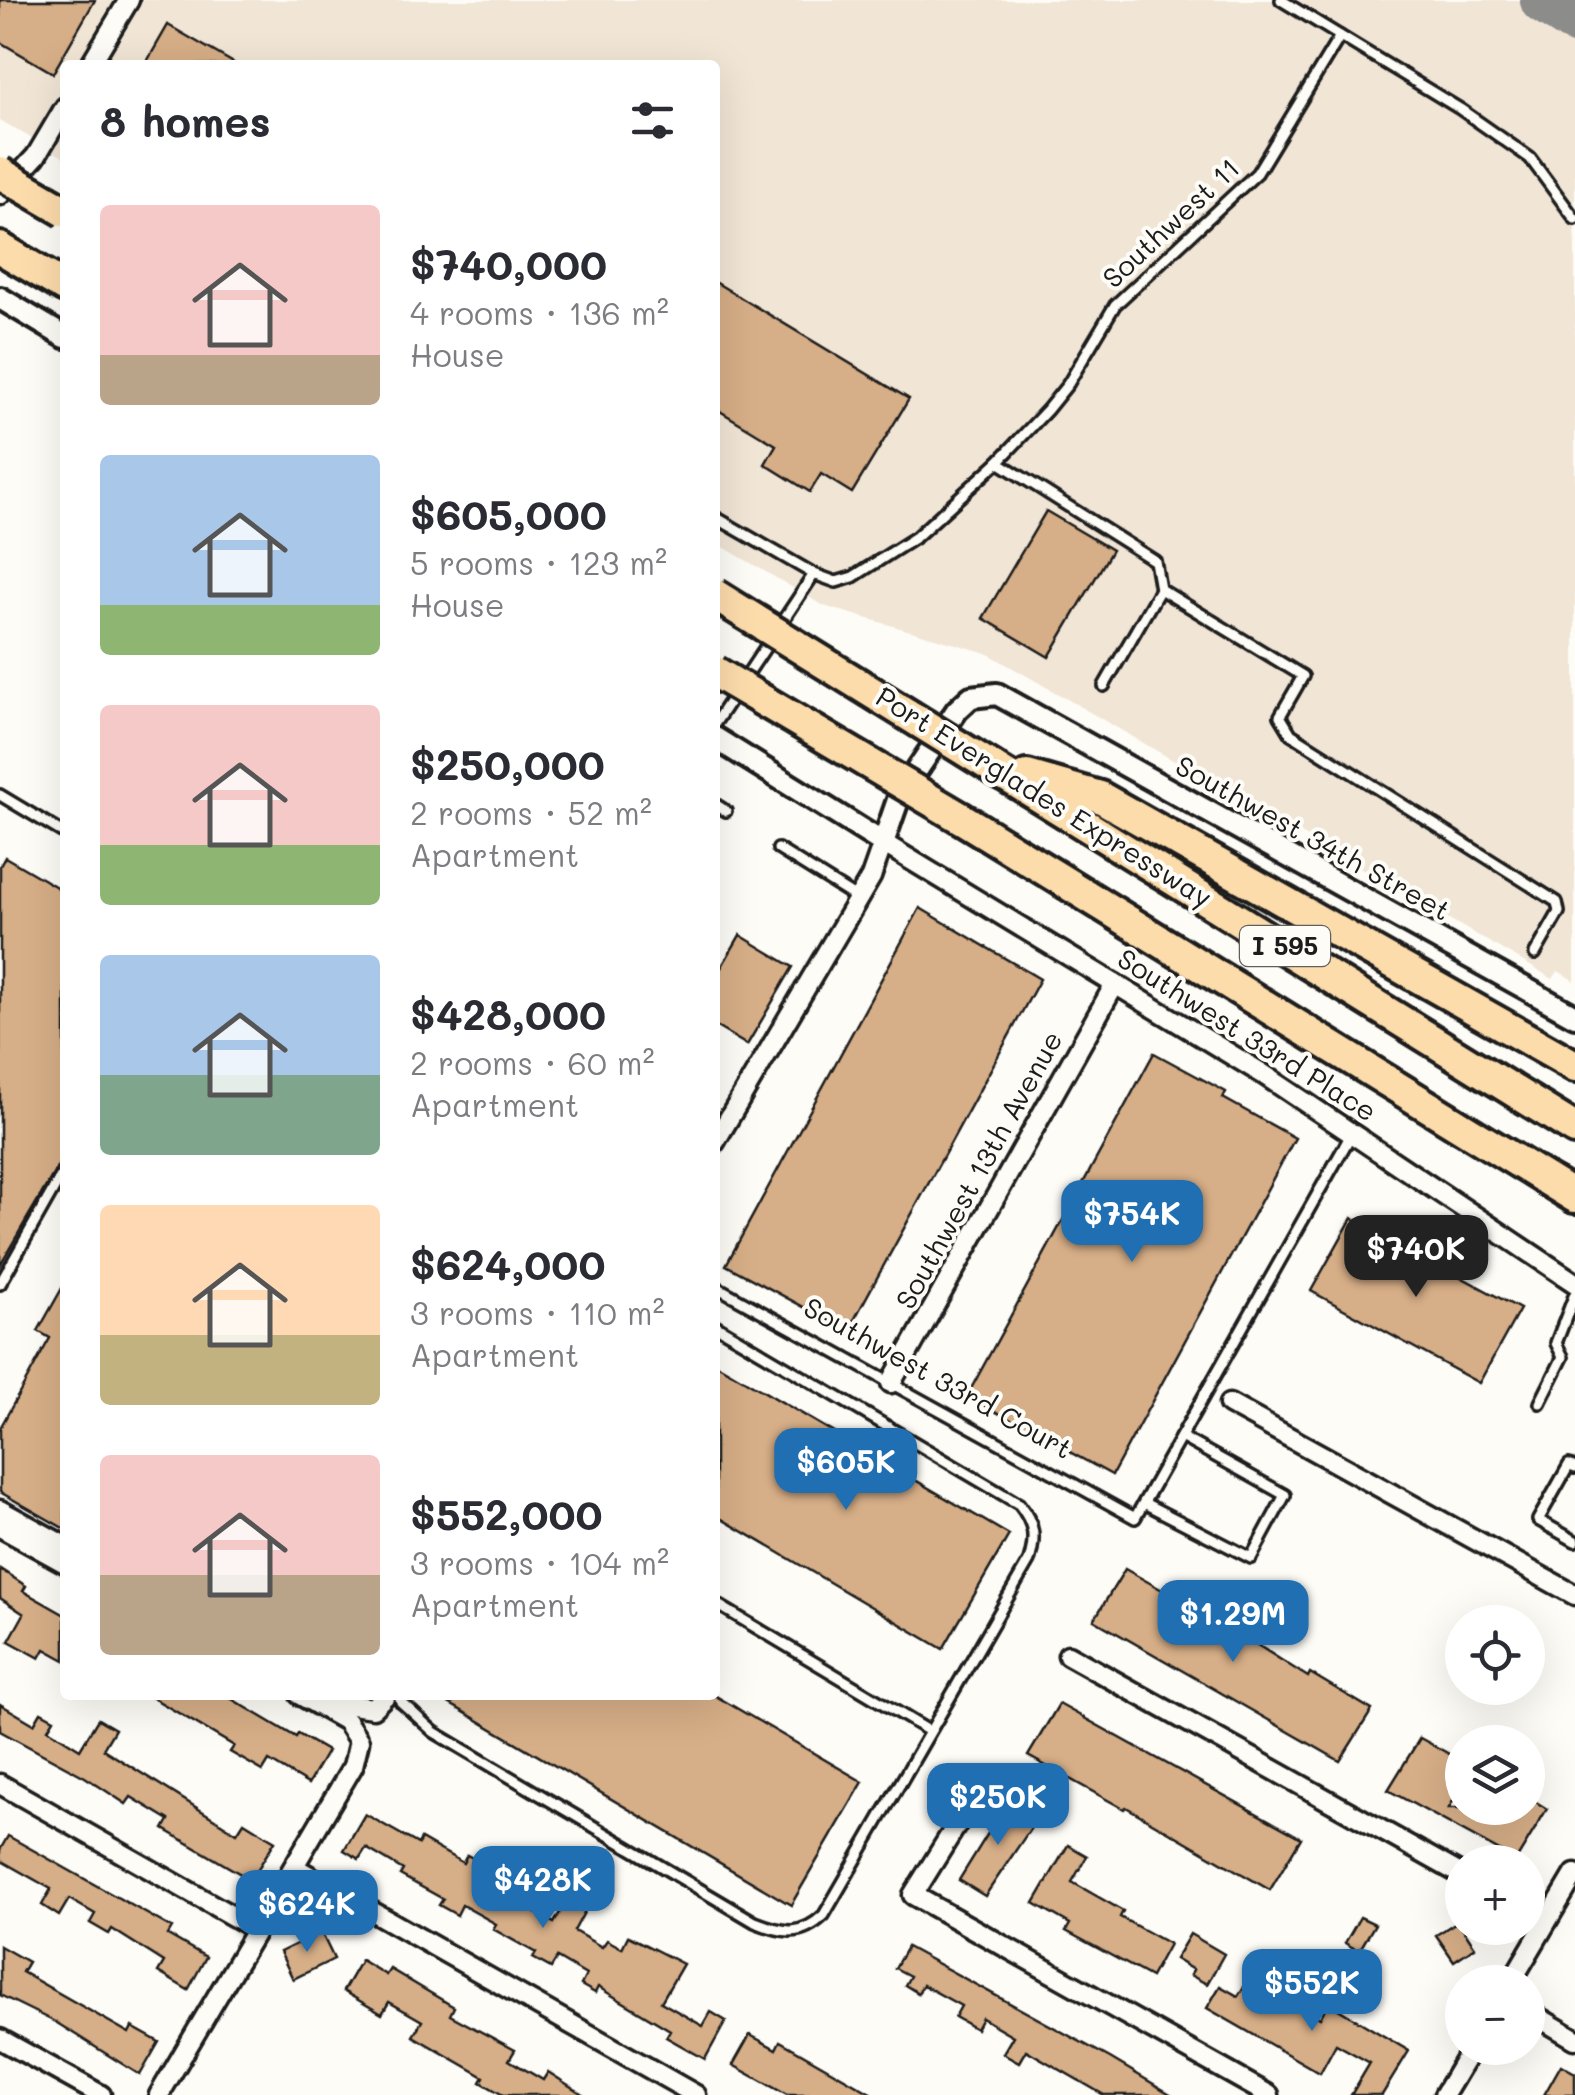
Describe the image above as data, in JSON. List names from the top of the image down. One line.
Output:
{"streets":{"highway":["Port Everglades Expressway","I 595"],"street":["Southwest 34th Street","Southwest 33rd Place","Southwest 13th Avenue"],"lane":["Southwest 11","Southwest 33rd Court"]},"crossings":[["Southwest 34th Street","Southwest 33rd Place"],["Southwest 33rd Place","Southwest 13th Avenue"],["Southwest 13th Avenue","Southwest 33rd Court"]],"page":{"heading":"8 homes","list":[{"name":"$740,000","note":"4 rooms · 136 m² · House"},{"name":"$605,000","note":"5 rooms · 123 m² · House"},{"name":"$250,000","note":"2 rooms · 52 m² · Apartment"},{"name":"$428,000","note":"2 rooms · 60 m² · Apartment"},{"name":"$624,000","note":"3 rooms · 110 m² · Apartment"},{"name":"$552,000","note":"3 rooms · 104 m² · Apartment"}],"price":["$754K","$740K","$605K","$1.29M","$250K","$428K","$624K","$552K"],"map_buttons":["+","−"]}}
